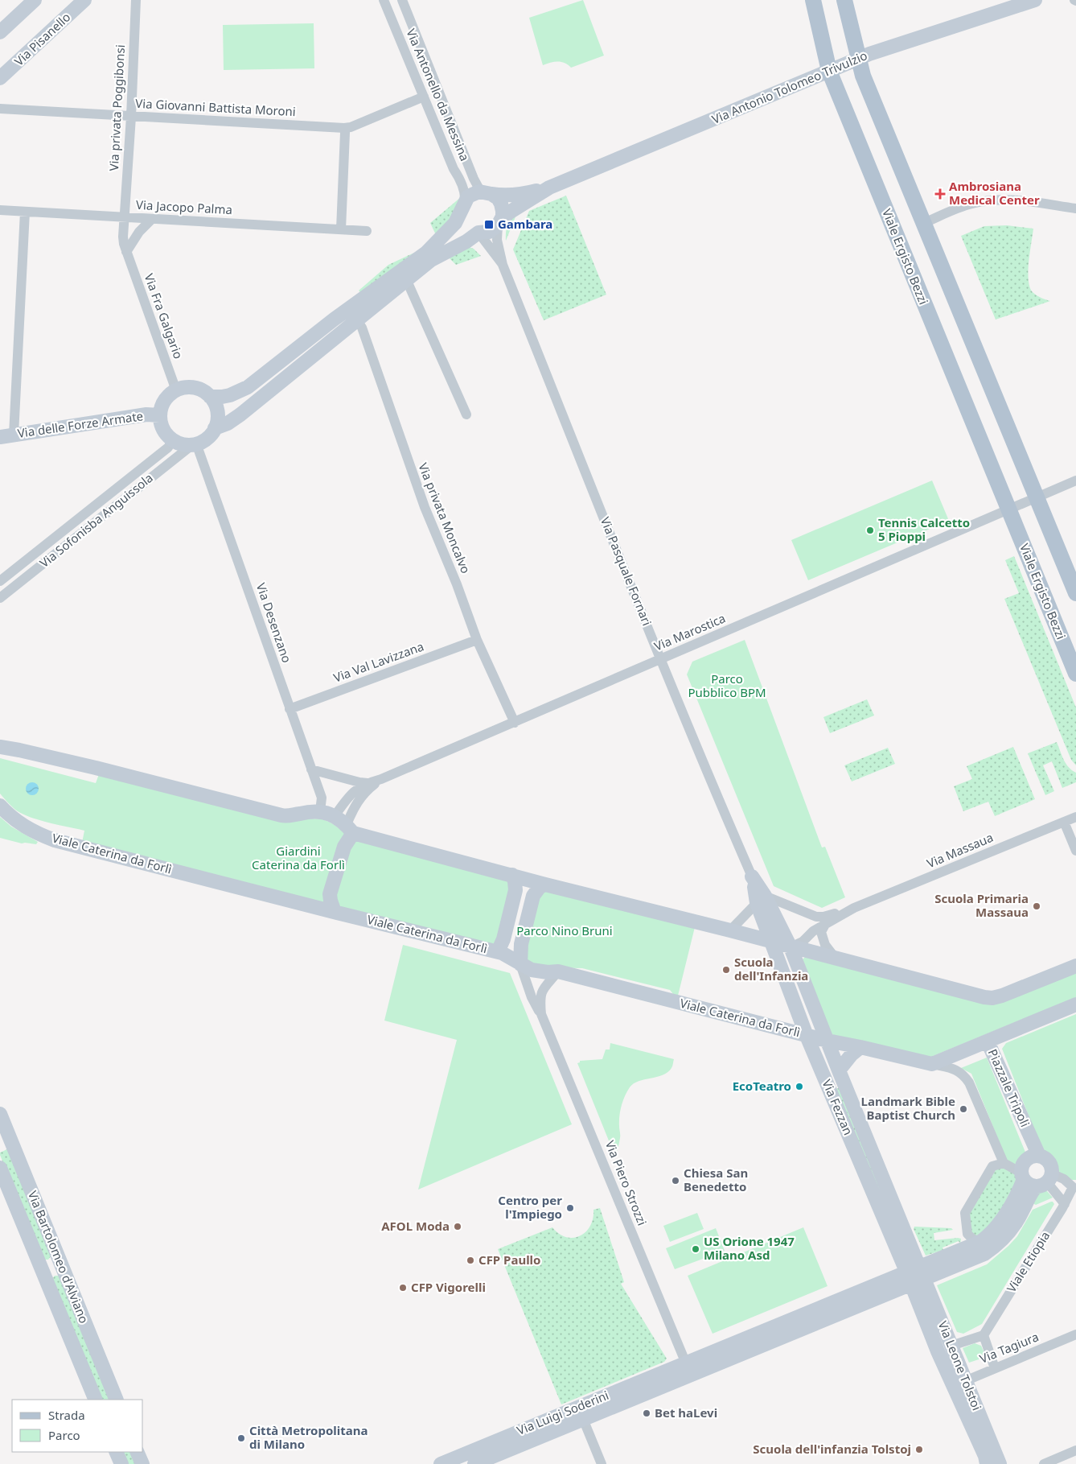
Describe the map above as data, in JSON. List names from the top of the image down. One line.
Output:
{"streets":{"main road":["Viale Ergisto Bezzi"],"street":["Via Pisanello","Via Antonio Tolomeo Trivulzio","Via Antonello da Messina","Via privata Poggibonsi","Via Giovanni Battista Moroni","Via Jacopo Palma","Via Fra Galgario","Via delle Forze Armate","Via privata Moncalvo","Via Sofonisba Anguissola","Via Pasquale Fornari","Via Desenzano","Via Marostica","Via Val Lavizzana","Via Massaua","Viale Caterina da Forlì","Piazzale Tripoli","Via Fezzan","Via Piero Strozzi","Via Bartolomeo d'Alviano","Viale Etiopia","Via Tagiura","Via Leone Tolstoi","Via Luigi Soderini"]},"crossings":[["Via Antonio Tolomeo Trivulzio","Via Antonello da Messina"],["Via Antonio Tolomeo Trivulzio","Viale Ergisto Bezzi"],["Via Antonio Tolomeo Trivulzio","Via Pasquale Fornari"],["Via Antonello da Messina","Via Giovanni Battista Moroni"],["Via Antonello da Messina","Via Pasquale Fornari"],["Via privata Poggibonsi","Via Giovanni Battista Moroni"],["Via privata Poggibonsi","Via Jacopo Palma"],["Via privata Poggibonsi","Via Fra Galgario"],["Via Jacopo Palma","Via Fra Galgario"],["Viale Ergisto Bezzi","Via Marostica"],["Via Fra Galgario","Via delle Forze Armate"],["Via Fra Galgario","Via Sofonisba Anguissola"],["Via Fra Galgario","Via Desenzano"],["Via delle Forze Armate","Via Sofonisba Anguissola"],["Via delle Forze Armate","Via Desenzano"],["Via privata Moncalvo","Via Marostica"],["Via privata Moncalvo","Via Val Lavizzana"],["Via Sofonisba Anguissola","Via Desenzano"],["Via Pasquale Fornari","Via Marostica"],["Via Desenzano","Via Val Lavizzana"],["Viale Caterina da Forlì","Piazzale Tripoli"],["Viale Caterina da Forlì","Via Fezzan"],["Viale Caterina da Forlì","Via Piero Strozzi"],["Piazzale Tripoli","Viale Etiopia"],["Via Fezzan","Via Leone Tolstoi"],["Via Fezzan","Via Luigi Soderini"],["Via Piero Strozzi","Via Luigi Soderini"],["Via Tagiura","Via Leone Tolstoi"],["Via Leone Tolstoi","Via Luigi Soderini"]],"parks":["Parco Pubblico BPM","Giardini Caterina da Forlì","Parco Nino Bruni"],"places":{"health":["Ambrosiana Medical Center"],"transit":["Gambara"],"other":["Tennis Calcetto 5 Pioppi","Scuola Primaria Massaua","Scuola dell'Infanzia","EcoTeatro","Landmark Bible Baptist Church","Chiesa San Benedetto","Centro per l'Impiego","AFOL Moda","US Orione 1947 Milano Asd","CFP Paullo","CFP Vigorelli","Bet haLevi","Città Metropolitana di Milano","Scuola dell'infanzia Tolstoj"]},"legend":["Strada","Parco"]}
